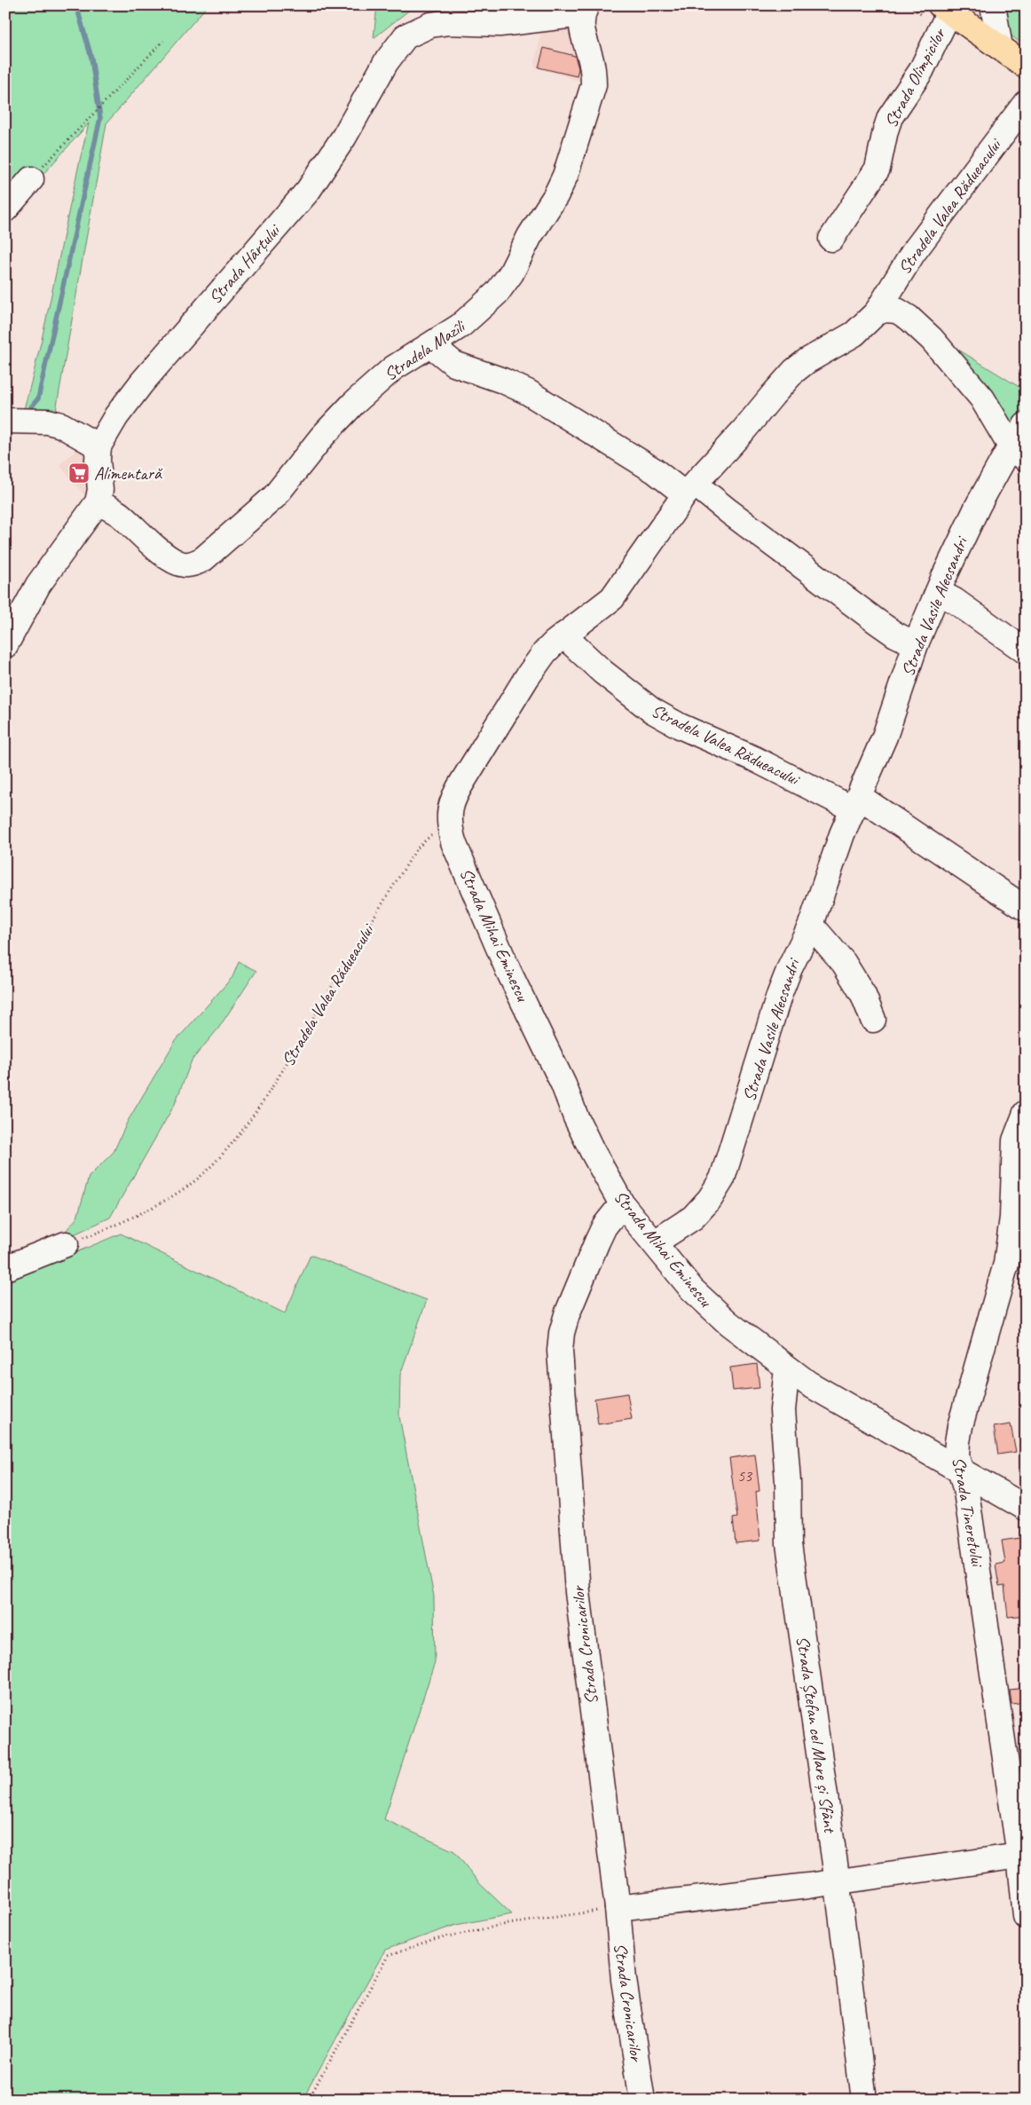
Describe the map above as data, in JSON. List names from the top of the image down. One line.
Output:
{"streets":{"main road":["Strada Olimpicilor"],"street":["Stradela Valea Rădueacului","Strada Hârțului","Stradela Mazîli","Strada Vasile Alecsandri","Strada Mihai Eminescu","Strada Tineretului","Strada Cronicarilor","Strada Ștefan cel Mare și Sfânt"]},"crossings":[["Stradela Valea Rădueacului","Strada Vasile Alecsandri"],["Stradela Valea Rădueacului","Strada Mihai Eminescu"],["Strada Hârțului","Stradela Mazîli"],["Strada Vasile Alecsandri","Strada Mihai Eminescu"],["Strada Mihai Eminescu","Strada Tineretului"],["Strada Mihai Eminescu","Strada Cronicarilor"],["Strada Mihai Eminescu","Strada Ștefan cel Mare și Sfânt"]],"places":{"supermarket":["Alimentară"]},"house_numbers":["53"]}
